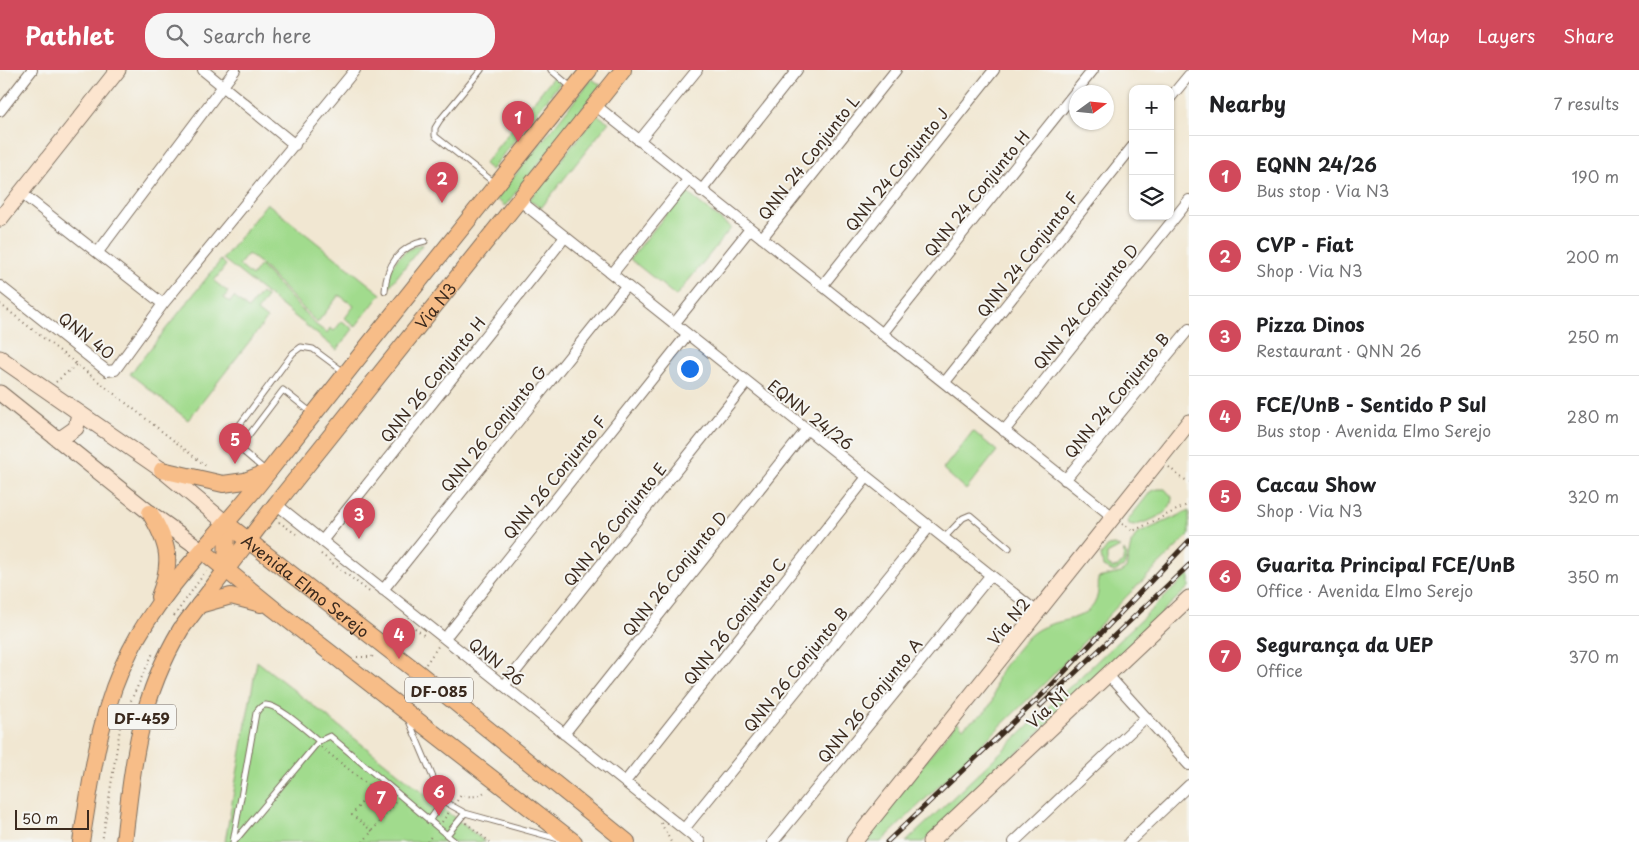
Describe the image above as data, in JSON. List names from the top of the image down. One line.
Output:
{"streets":{"main road":["Via N3","Avenida Elmo Serejo","Via N2","DF-085","Via N1","DF-459"],"street":["QNN 24 Conjunto L","QNN 24 Conjunto J","QNN 24 Conjunto H","QNN 24 Conjunto F","QNN 24 Conjunto D","QNN 40","QNN 26 Conjunto H","QNN 24 Conjunto B","EQNN 24/26","QNN 26 Conjunto G","QNN 26 Conjunto F","QNN 26 Conjunto E","QNN 26 Conjunto D","QNN 26 Conjunto C","QNN 26","QNN 26 Conjunto B","QNN 26 Conjunto A"]},"crossings":[["Via N3","EQNN 24/26"],["Via N3","Avenida Elmo Serejo"],["Via N3","QNN 26"],["Via N3","DF-459"],["QNN 26 Conjunto H","EQNN 24/26"],["QNN 26 Conjunto H","QNN 26"],["EQNN 24/26","QNN 26 Conjunto G"],["EQNN 24/26","QNN 26 Conjunto F"],["EQNN 24/26","QNN 26 Conjunto E"],["EQNN 24/26","QNN 26 Conjunto D"],["EQNN 24/26","QNN 26 Conjunto C"],["EQNN 24/26","Via N2"],["EQNN 24/26","QNN 26 Conjunto B"],["EQNN 24/26","QNN 26 Conjunto A"],["QNN 26 Conjunto G","QNN 26"],["QNN 26 Conjunto F","QNN 26"],["QNN 26 Conjunto E","QNN 26"],["QNN 26 Conjunto D","QNN 26"],["Avenida Elmo Serejo","DF-459"],["QNN 26 Conjunto C","QNN 26"],["QNN 26","QNN 26 Conjunto B"],["DF-085","DF-459"]],"scale_bar":"50 m","north":"right","page":{"header":"Pathlet","search":"Search here","nav":["Map","Layers","Share"],"heading":["Nearby","7 results"],"map_buttons":["+","−"],"pins":["1","2","5","3","4","6","7"],"list":[{"mark":"1","name":"EQNN 24/26","note":"Bus stop · Via N3","value":"190 m"},{"mark":"2","name":"CVP - Fiat","note":"Shop · Via N3","value":"200 m"},{"mark":"3","name":"Pizza Dinos","note":"Restaurant · QNN 26","value":"250 m"},{"mark":"4","name":"FCE/UnB - Sentido P Sul","note":"Bus stop · Avenida Elmo Serejo","value":"280 m"},{"mark":"5","name":"Cacau Show","note":"Shop · Via N3","value":"320 m"},{"mark":"6","name":"Guarita Principal FCE/UnB","note":"Office · Avenida Elmo Serejo","value":"350 m"},{"mark":"7","name":"Segurança da UEP","note":"Office","value":"370 m"}],"scale":"50 m"}}
